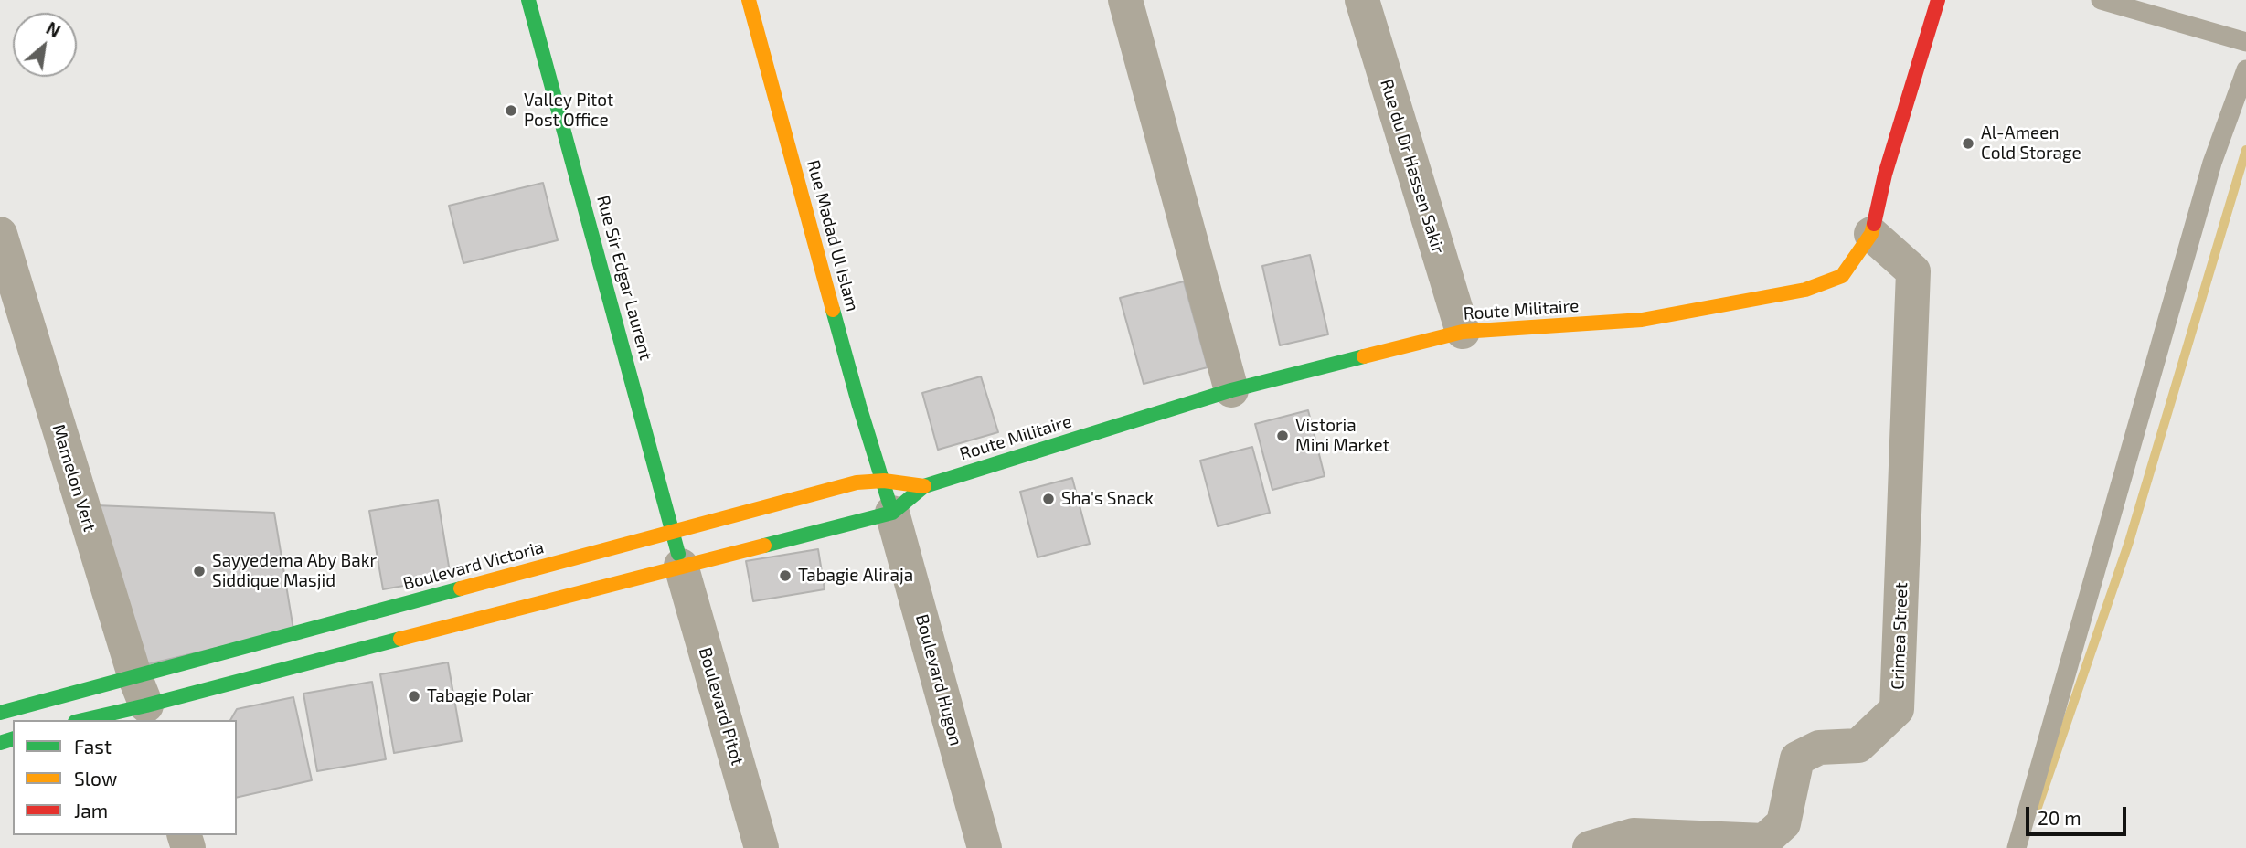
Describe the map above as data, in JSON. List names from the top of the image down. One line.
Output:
{"streets":{"main road":["Rue Madad Ul Islam","Rue Sir Edgar Laurent","Route Militaire","Boulevard Victoria"],"street":["Rue du Dr Hassen Sakir","Mamelon Vert","Crimea Street","Boulevard Hugon","Boulevard Pitot"]},"crossings":[["Rue du Dr Hassen Sakir","Route Militaire"],["Rue Madad Ul Islam","Route Militaire"],["Rue Madad Ul Islam","Boulevard Victoria"],["Rue Madad Ul Islam","Boulevard Hugon"],["Rue Sir Edgar Laurent","Boulevard Victoria"],["Rue Sir Edgar Laurent","Boulevard Pitot"],["Route Militaire","Boulevard Victoria"],["Route Militaire","Crimea Street"],["Route Militaire","Boulevard Hugon"],["Mamelon Vert","Boulevard Victoria"],["Boulevard Victoria","Boulevard Hugon"],["Boulevard Victoria","Boulevard Pitot"]],"places":["Valley Pitot Post Office","Al-Ameen Cold Storage","Vistoria Mini Market","Sha's Snack","Sayyedema Aby Bakr Siddique Masjid","Tabagie Aliraja","Tabagie Polar"],"legend":["Fast","Slow","Jam"],"scale_bar":"20 m","north":"top right"}
